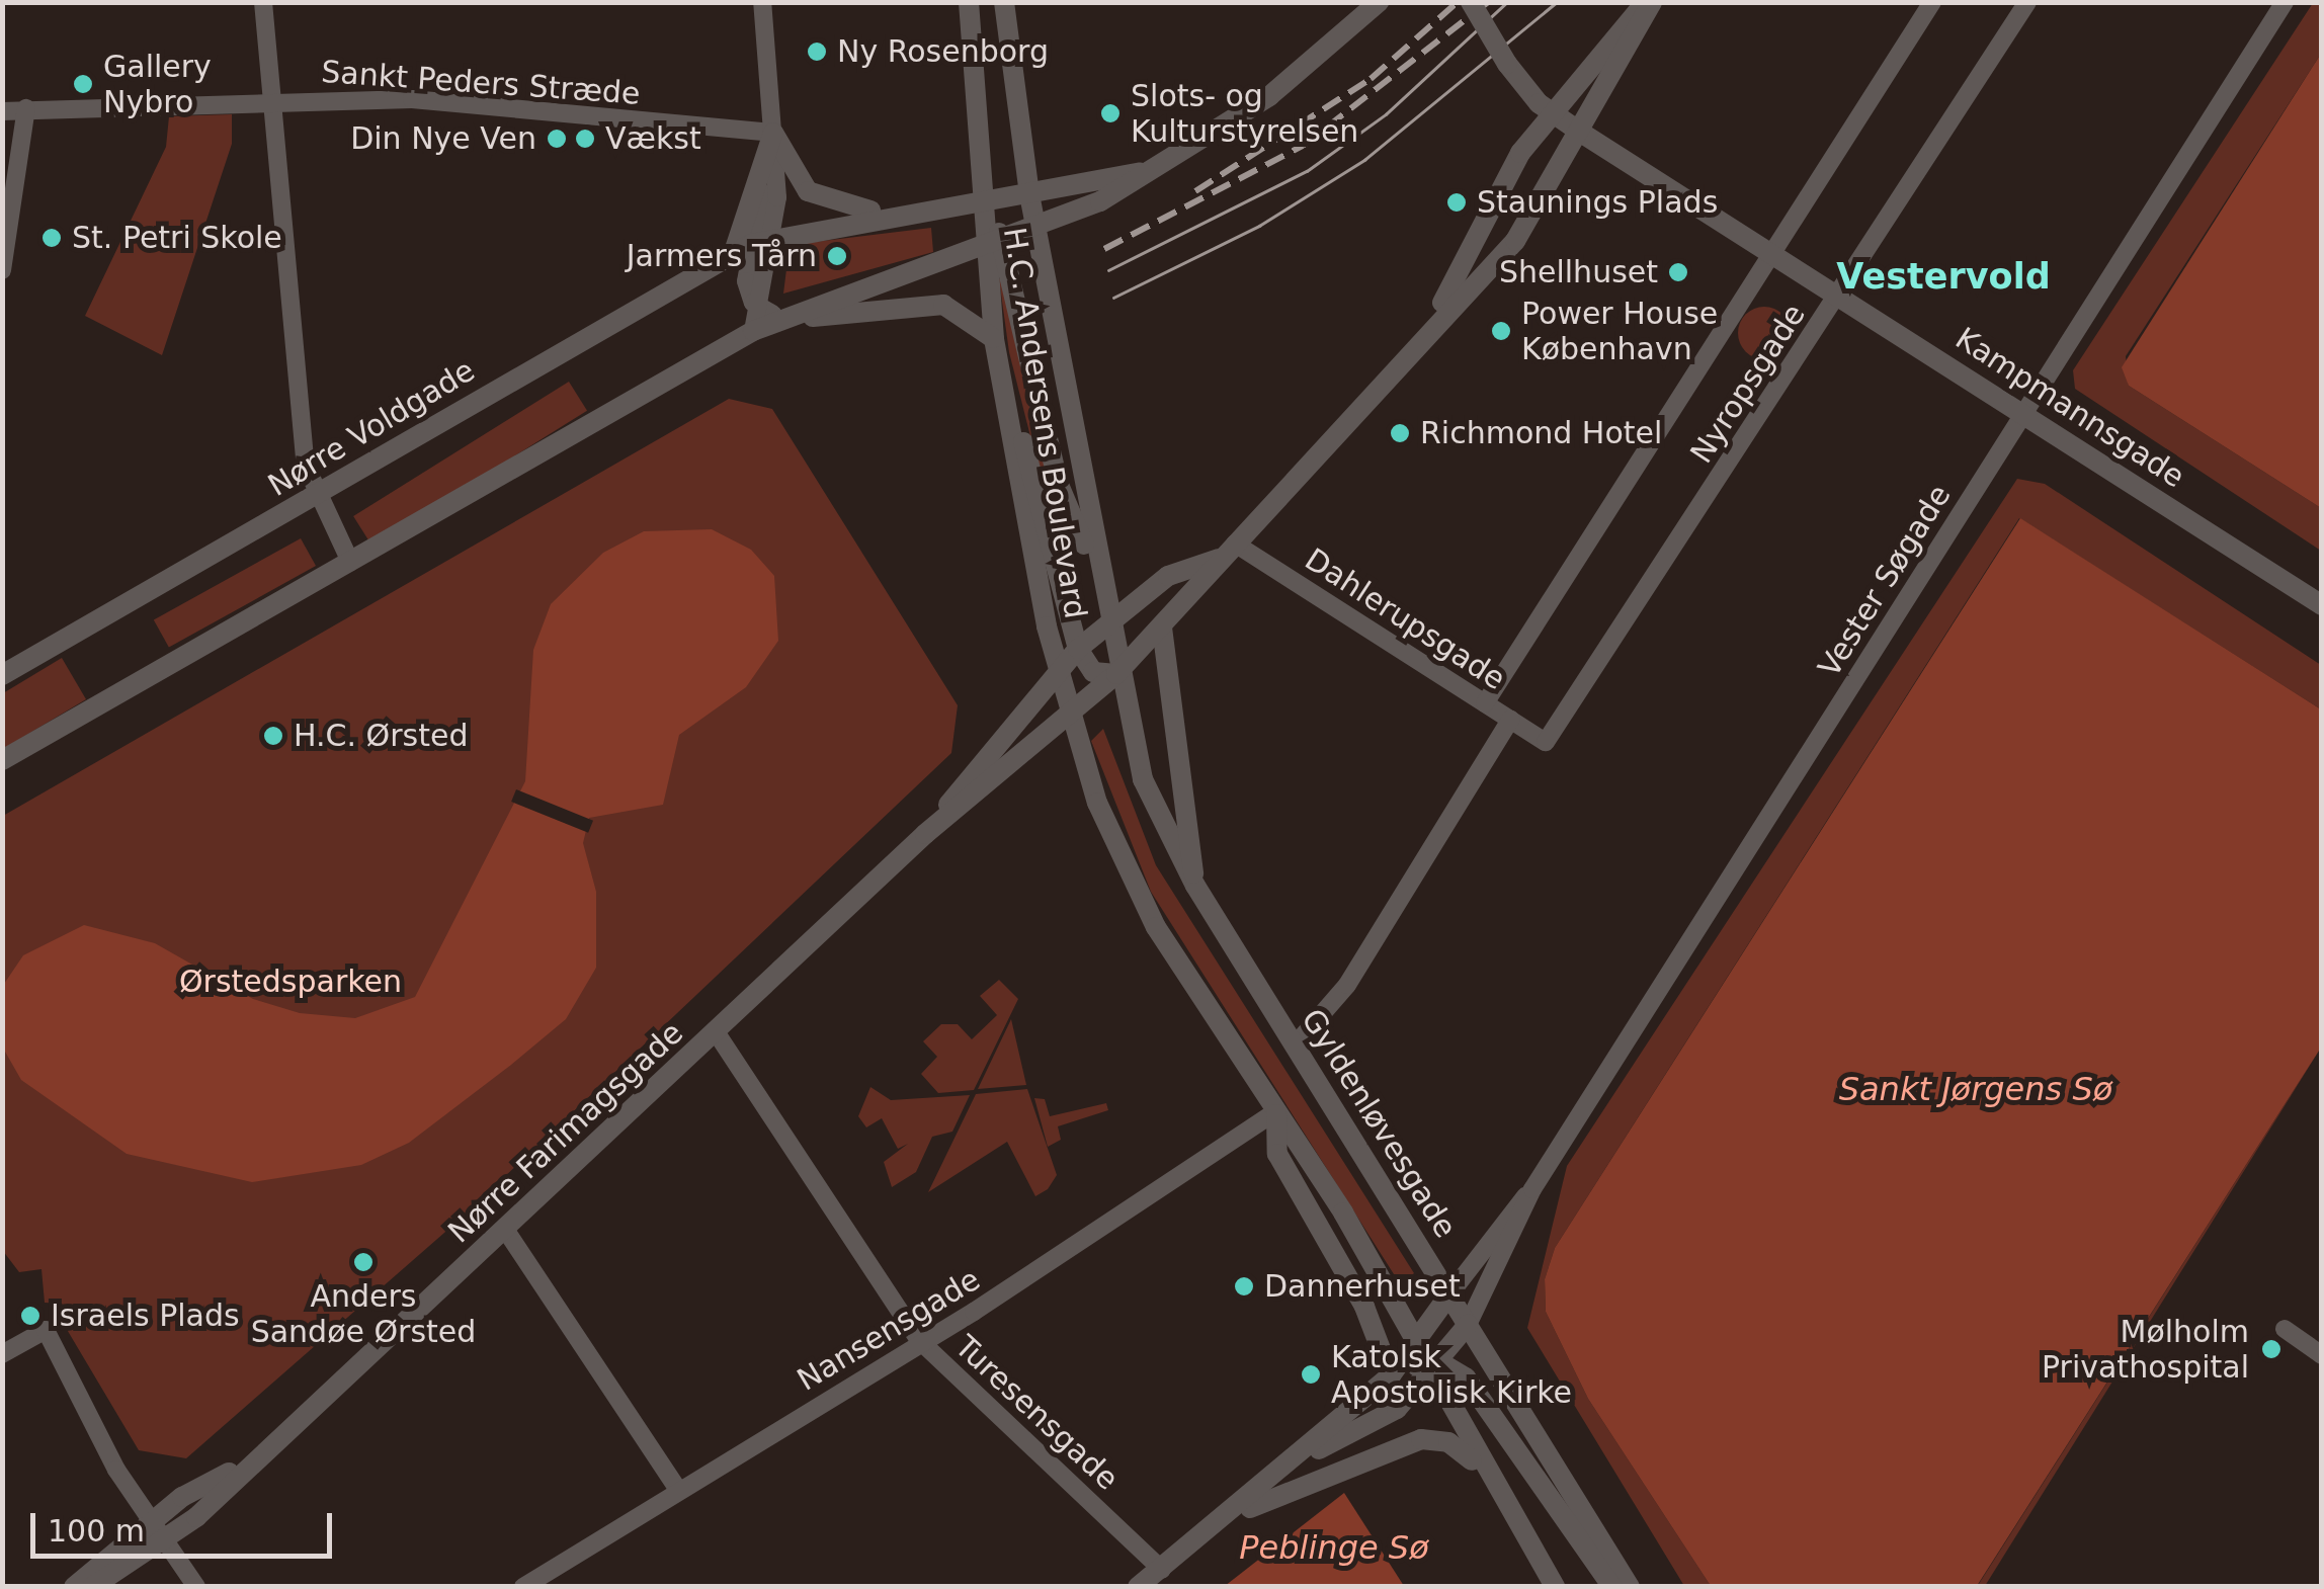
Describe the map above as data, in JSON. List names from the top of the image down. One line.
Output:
{"streets":{"street":["Sankt Peders Stræde","Nyropsgade","Kampmannsgade","H.C. Andersens Boulevard","Nørre Voldgade","Vester Søgade","Dahlerupsgade","Gyldenløvesgade","Nørre Farimagsgade","Nansensgade","Turesensgade"]},"crossings":[["Nyropsgade","Kampmannsgade"],["Nyropsgade","Dahlerupsgade"],["Kampmannsgade","Vester Søgade"],["H.C. Andersens Boulevard","Nørre Voldgade"],["H.C. Andersens Boulevard","Gyldenløvesgade"],["H.C. Andersens Boulevard","Nørre Farimagsgade"],["Vester Søgade","Gyldenløvesgade"],["Dahlerupsgade","Nørre Farimagsgade"],["Gyldenløvesgade","Nørre Farimagsgade"],["Nørre Farimagsgade","Turesensgade"],["Nansensgade","Turesensgade"]],"districts":["Vestervold"],"water":["Sankt Jørgens Sø","Peblinge Sø"],"parks":["Ørstedsparken"],"places":["Ny Rosenborg","Gallery Nybro","Slots- og Kulturstyrelsen","Din Nye Ven","Vækst","Staunings Plads","St. Petri Skole","Jarmers Tårn","Shellhuset","Power House København","Richmond Hotel","H.C. Ørsted","Anders Sandøe Ørsted","Dannerhuset","Israels Plads","Mølholm Privathospital","Katolsk Apostolisk Kirke"],"scale_bar":"100 m"}
